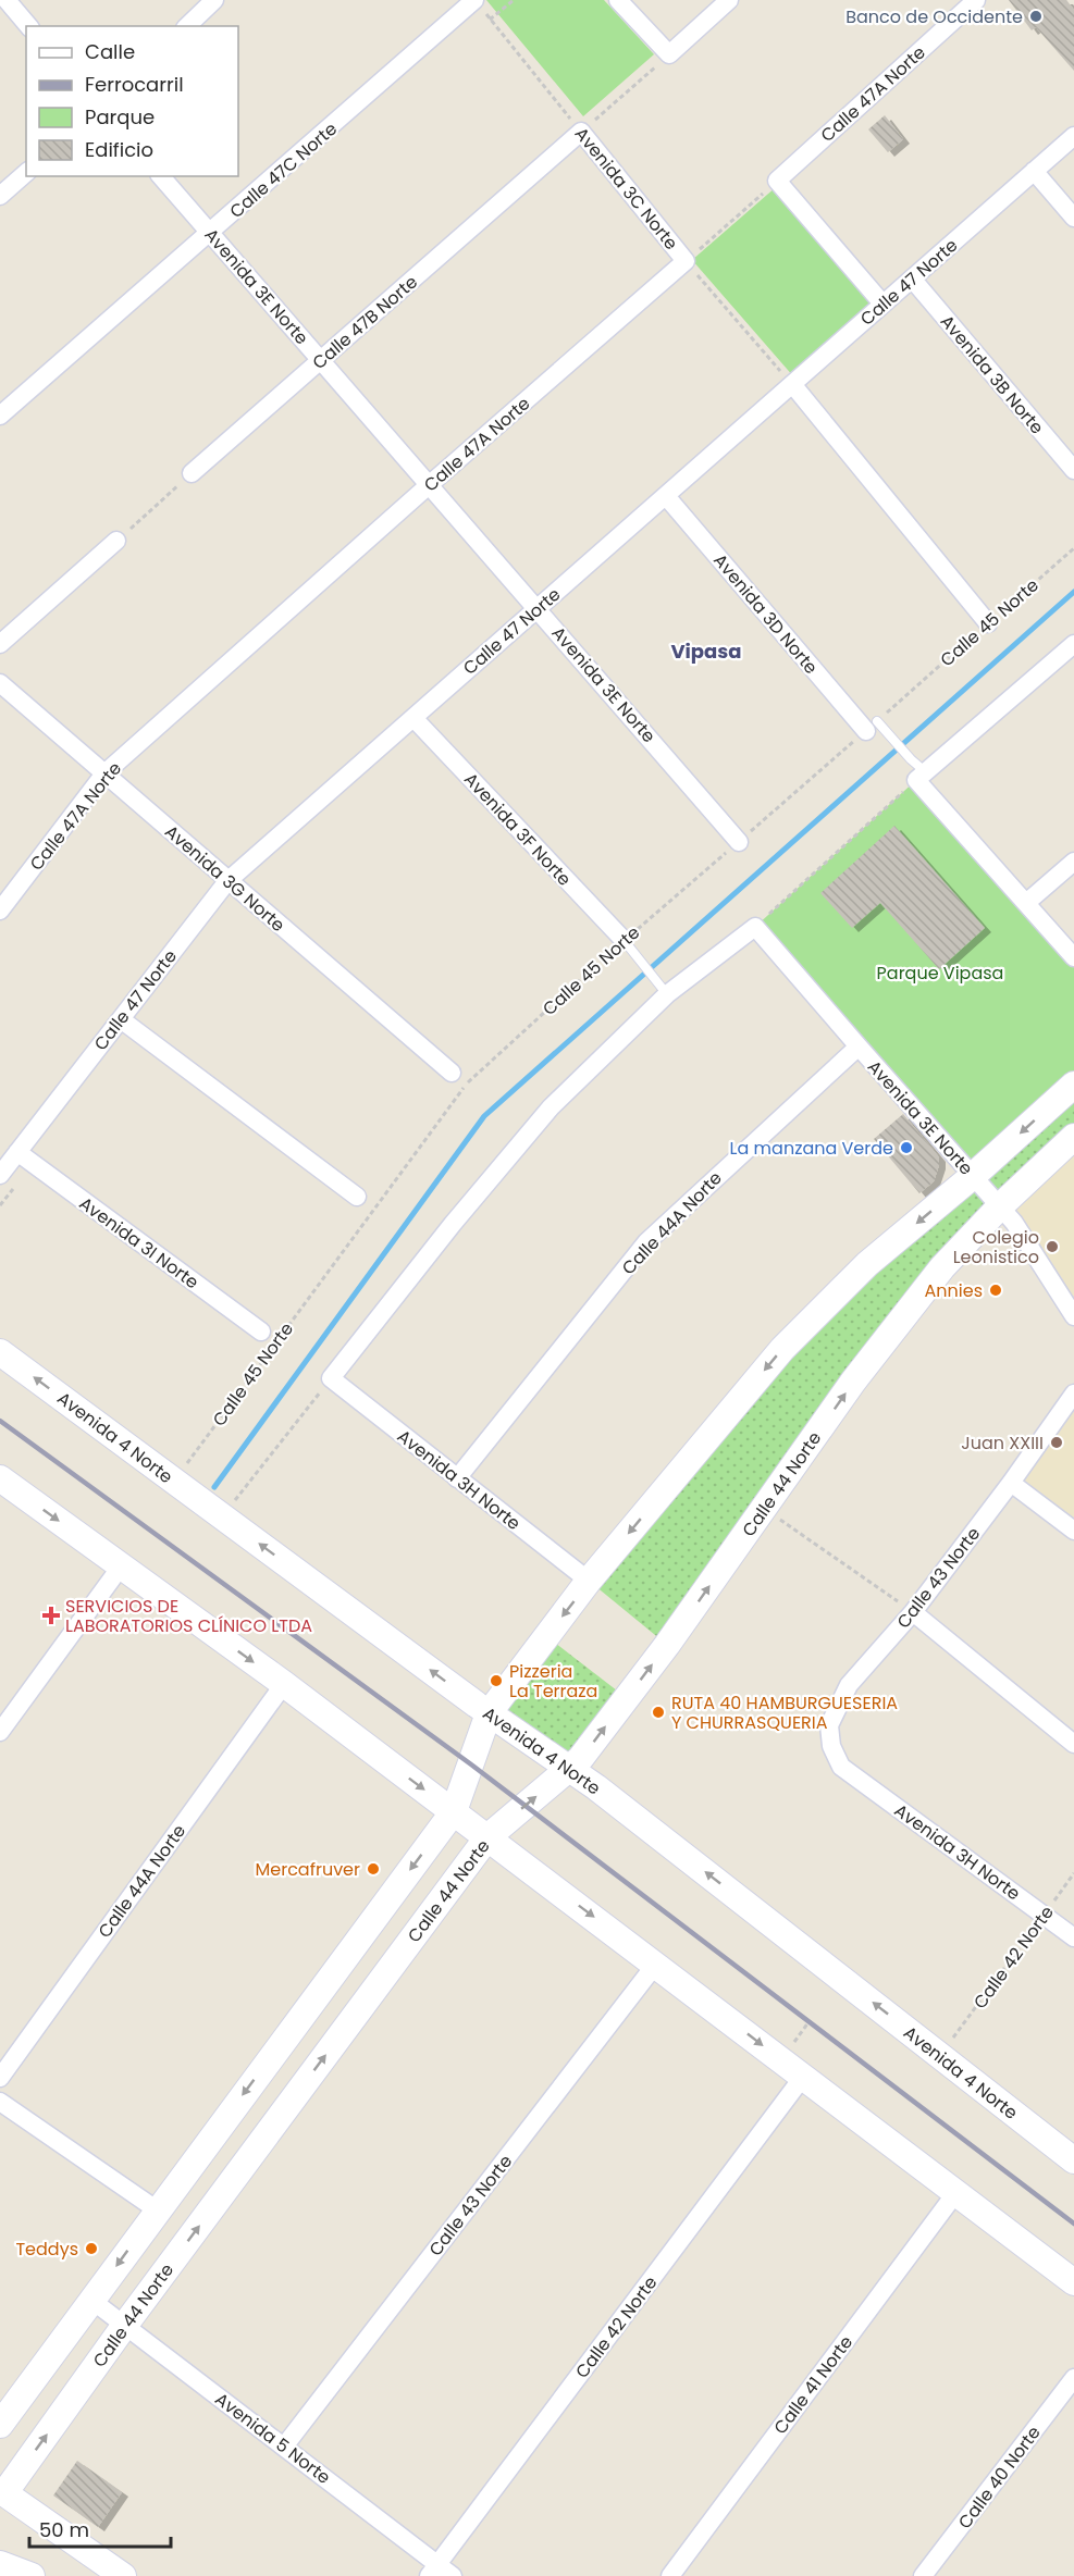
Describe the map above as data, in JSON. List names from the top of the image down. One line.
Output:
{"streets":{"main road":["Avenida 4 Norte","Calle 44 Norte"],"street":["Calle 47A Norte","Calle 47C Norte","Avenida 3C Norte","Calle 47 Norte","Avenida 3E Norte","Calle 47B Norte","Avenida 3B Norte","Avenida 3D Norte","Avenida 3F Norte","Avenida 3G Norte","Calle 44A Norte","Avenida 3I Norte","Avenida 3H Norte","Calle 43 Norte","Calle 42 Norte","Calle 41 Norte","Avenida 5 Norte","Calle 40 Norte"],"path":["Calle 45 Norte"]},"crossings":[["Calle 47A Norte","Avenida 3C Norte"],["Calle 47A Norte","Avenida 3E Norte"],["Calle 47A Norte","Avenida 3G Norte"],["Calle 47C Norte","Avenida 3C Norte"],["Calle 47C Norte","Avenida 3E Norte"],["Avenida 3C Norte","Calle 47 Norte"],["Avenida 3C Norte","Calle 47B Norte"],["Calle 47 Norte","Avenida 3E Norte"],["Calle 47 Norte","Avenida 3B Norte"],["Calle 47 Norte","Avenida 3D Norte"],["Calle 47 Norte","Avenida 3F Norte"],["Calle 47 Norte","Avenida 3G Norte"],["Calle 47 Norte","Avenida 3I Norte"],["Avenida 3E Norte","Calle 47B Norte"],["Avenida 3E Norte","Calle 45 Norte"],["Avenida 3E Norte","Calle 44A Norte"],["Avenida 3E Norte","Calle 44 Norte"],["Avenida 3D Norte","Calle 45 Norte"],["Calle 45 Norte","Avenida 3F Norte"],["Calle 44A Norte","Avenida 3H Norte"],["Avenida 4 Norte","Calle 44 Norte"],["Avenida 3H Norte","Calle 43 Norte"],["Avenida 3H Norte","Calle 42 Norte"],["Calle 44 Norte","Avenida 5 Norte"],["Calle 43 Norte","Avenida 5 Norte"],["Calle 42 Norte","Avenida 5 Norte"]],"districts":["Vipasa"],"parks":["Parque Vipasa"],"places":{"other":["Banco de Occidente","La manzana Verde","Colegio Leonistico","Annies","Juan XXIII","Pizzeria La Terraza","RUTA 40 HAMBURGUESERIA Y CHURRASQUERIA","Mercafruver","Teddys"],"health":["SERVICIOS DE LABORATORIOS CLÍNICO LTDA"]},"legend":["Calle","Ferrocarril","Parque","Edificio"],"scale_bar":"50 m"}
